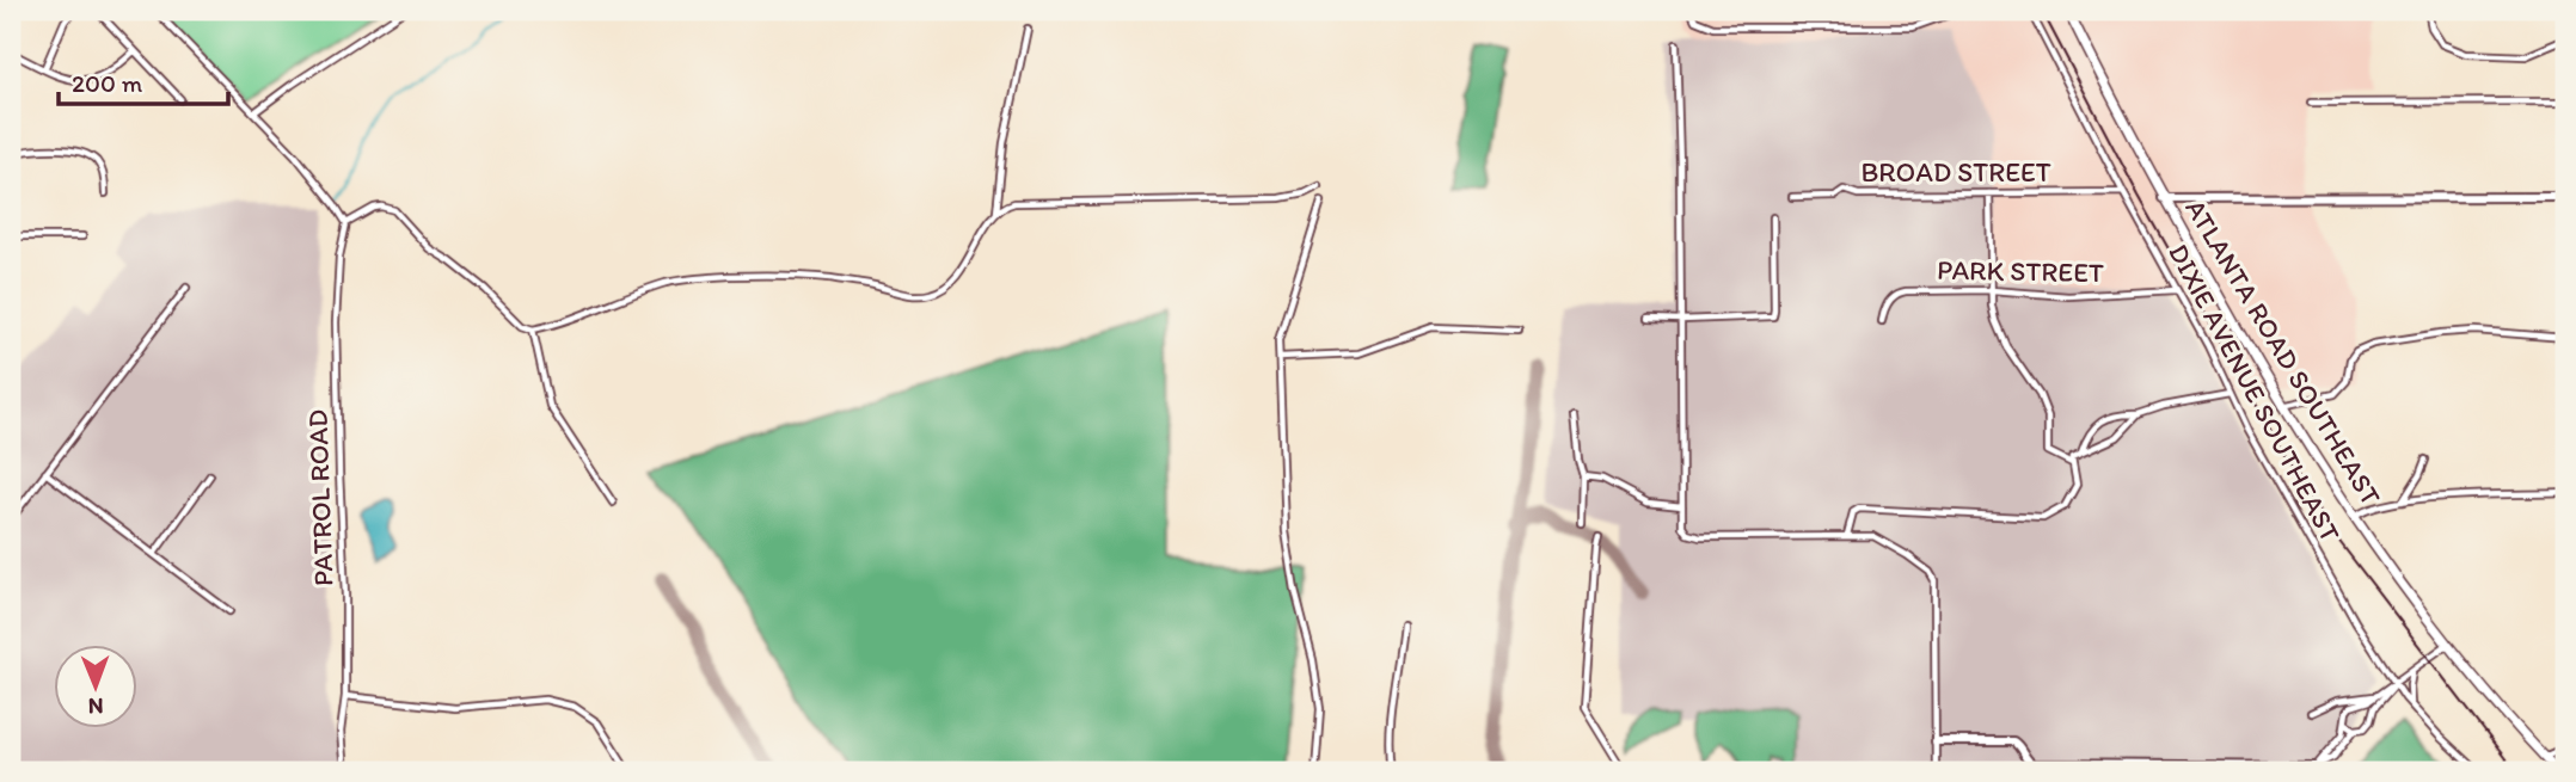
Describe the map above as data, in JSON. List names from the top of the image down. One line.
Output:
{"streets":{"main road":["ATLANTA ROAD SOUTHEAST"],"street":["BROAD STREET","PARK STREET","DIXIE AVENUE SOUTHEAST","PATROL ROAD"]},"crossings":[["BROAD STREET","DIXIE AVENUE SOUTHEAST"],["PARK STREET","DIXIE AVENUE SOUTHEAST"]],"scale_bar":"200 m","north":"bottom"}
